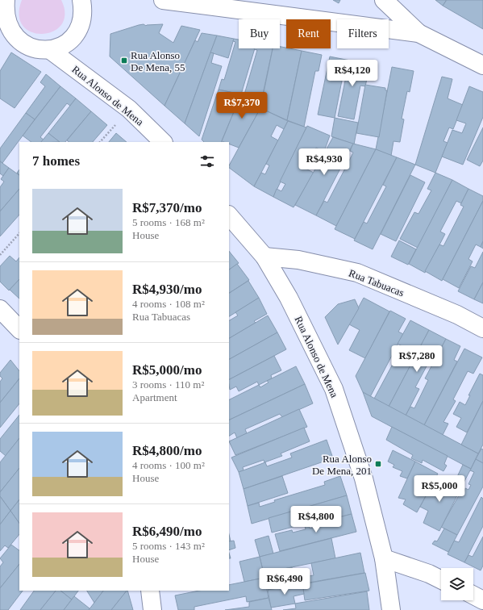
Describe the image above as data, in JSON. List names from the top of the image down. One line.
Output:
{"streets":{"street":["Rua Alonso de Mena","Rua Tabuacas"]},"crossings":[["Rua Alonso de Mena","Rua Tabuacas"]],"places":{"transit":["Rua Alonso De Mena, 55","Rua Alonso De Mena, 201"]},"page":{"chip":["Buy","Rent","Filters"],"price":["R$4,120","R$7,370","R$4,930","R$7,280","R$5,000","R$4,800","R$6,490"],"heading":"7 homes","list":[{"name":"R$7,370/mo","note":"5 rooms · 168 m² · House"},{"name":"R$4,930/mo","note":"4 rooms · 108 m² · Rua Tabuacas"},{"name":"R$5,000/mo","note":"3 rooms · 110 m² · Apartment"},{"name":"R$4,800/mo","note":"4 rooms · 100 m² · House"},{"name":"R$6,490/mo","note":"5 rooms · 143 m² · House"}]}}
